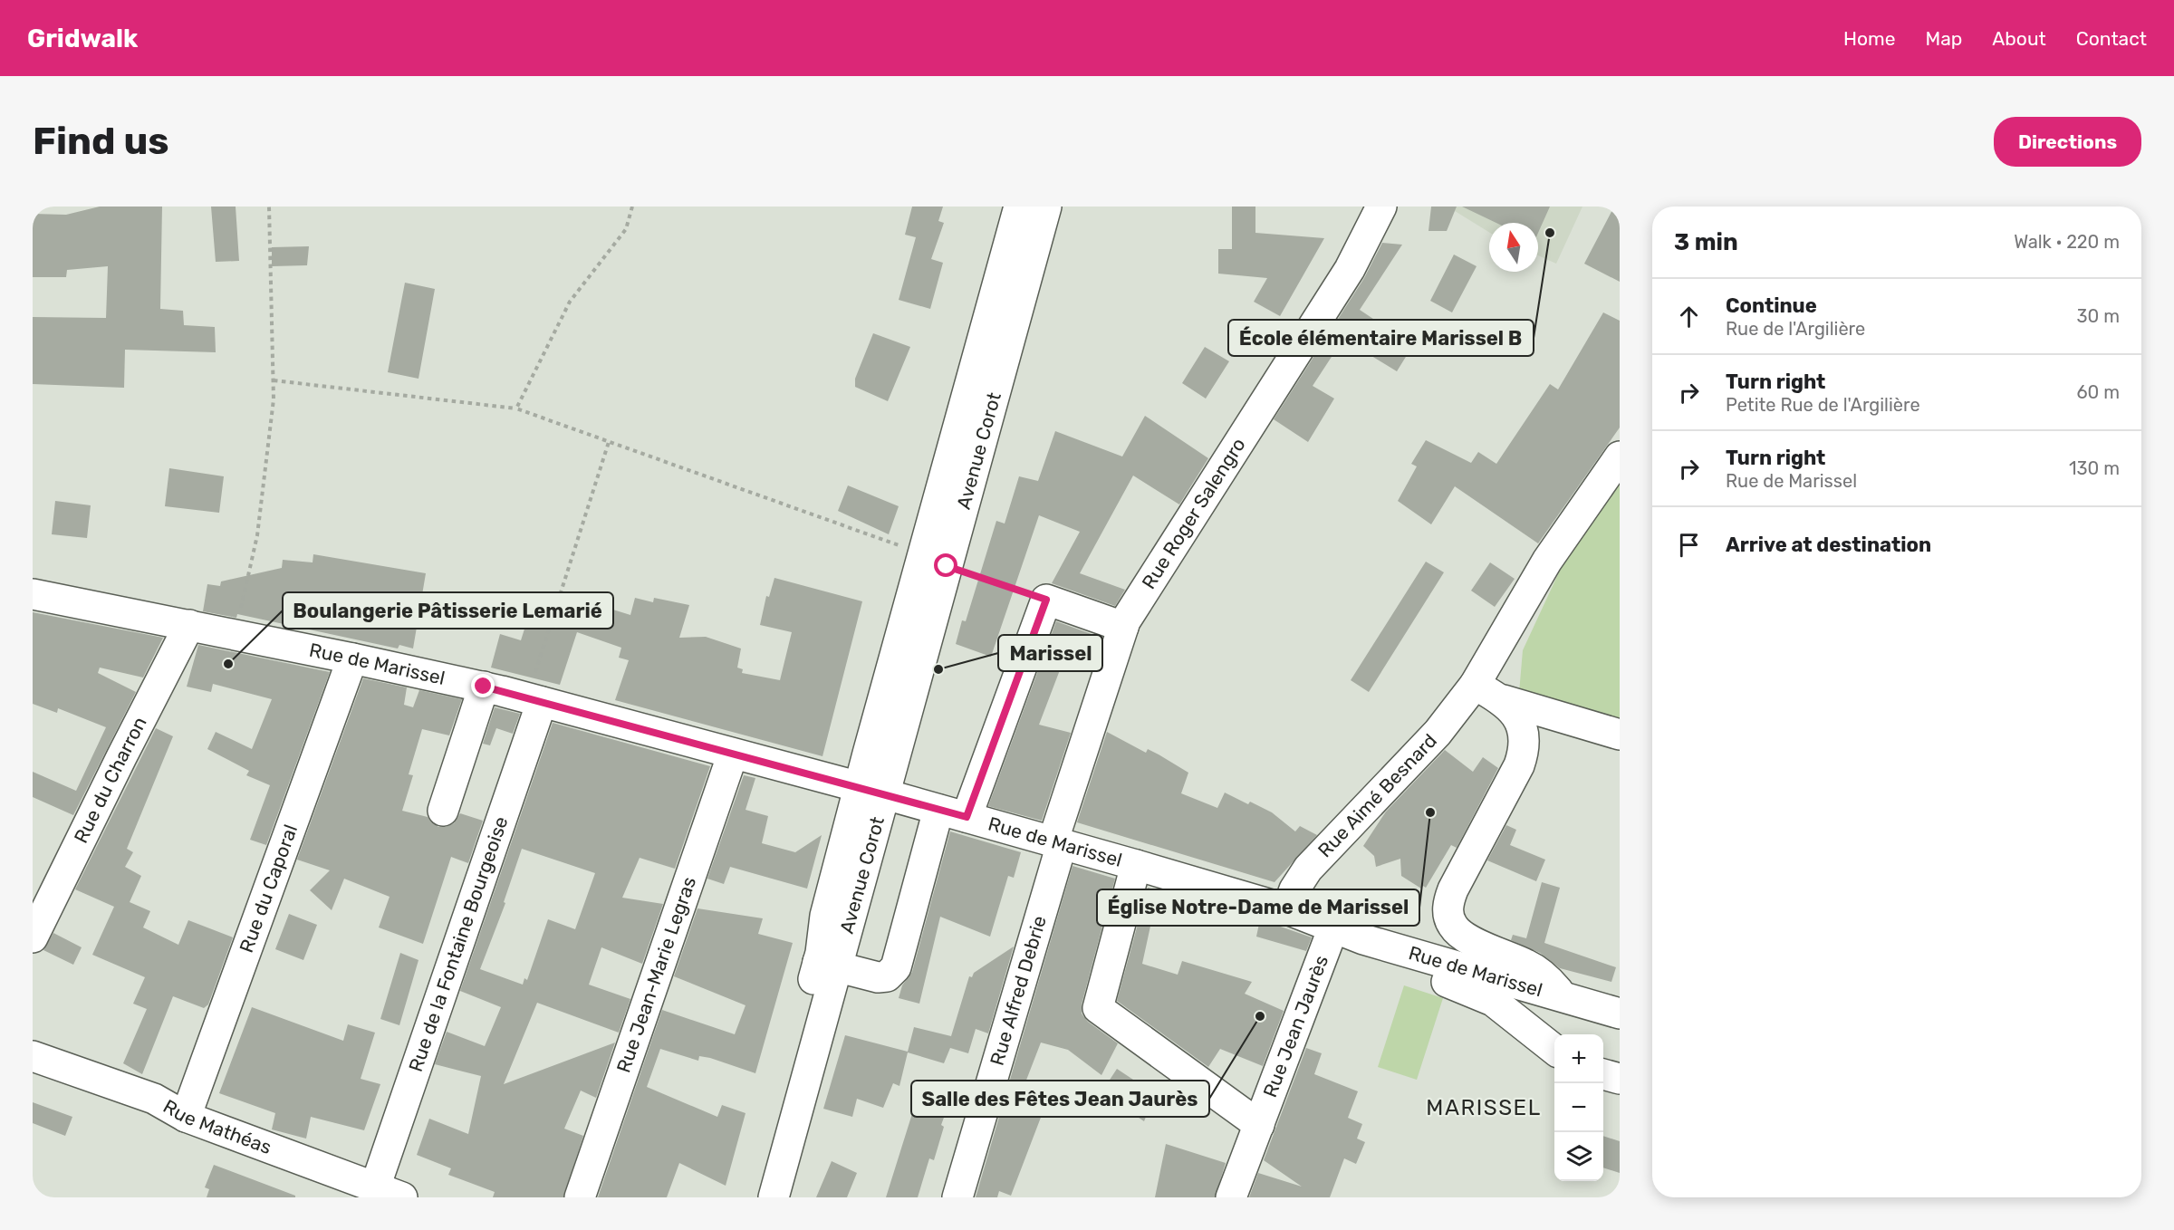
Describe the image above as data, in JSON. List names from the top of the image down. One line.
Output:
{"streets":{"street":["Avenue Corot","Rue Roger Salengro","Rue de Marissel","Rue du Charron","Rue Aimé Besnard","Rue du Caporal","Rue de la Fontaine Bourgeoise","Rue Jean-Marie Legras","Rue Alfred Debrie","Rue Jean Jaurès","Rue Mathéas"]},"crossings":[["Avenue Corot","Rue de Marissel"],["Rue Roger Salengro","Rue de Marissel"],["Rue Roger Salengro","Rue Alfred Debrie"],["Rue de Marissel","Rue du Charron"],["Rue de Marissel","Rue Aimé Besnard"],["Rue de Marissel","Rue du Caporal"],["Rue de Marissel","Rue de la Fontaine Bourgeoise"],["Rue de Marissel","Rue Jean-Marie Legras"],["Rue de Marissel","Rue Alfred Debrie"],["Rue de Marissel","Rue Jean Jaurès"],["Rue du Caporal","Rue Mathéas"],["Rue de la Fontaine Bourgeoise","Rue Mathéas"]],"districts":["MARISSEL"],"places":["École élémentaire Marissel B","Boulangerie Pâtisserie Lemarié","Marissel","Église Notre-Dame de Marissel","Salle des Fêtes Jean Jaurès"],"north":"top","page":{"header":"Gridwalk","nav":["Home","Map","About","Contact"],"buttons":"Directions","title":"Find us","heading":["3 min","Walk · 220 m"],"list":[["Continue","Rue de l'Argilière","30 m"],["Turn right","Petite Rue de l'Argilière","60 m"],["Turn right","Rue de Marissel","130 m"],"Arrive at destination"],"map_buttons":["+","−"]}}
